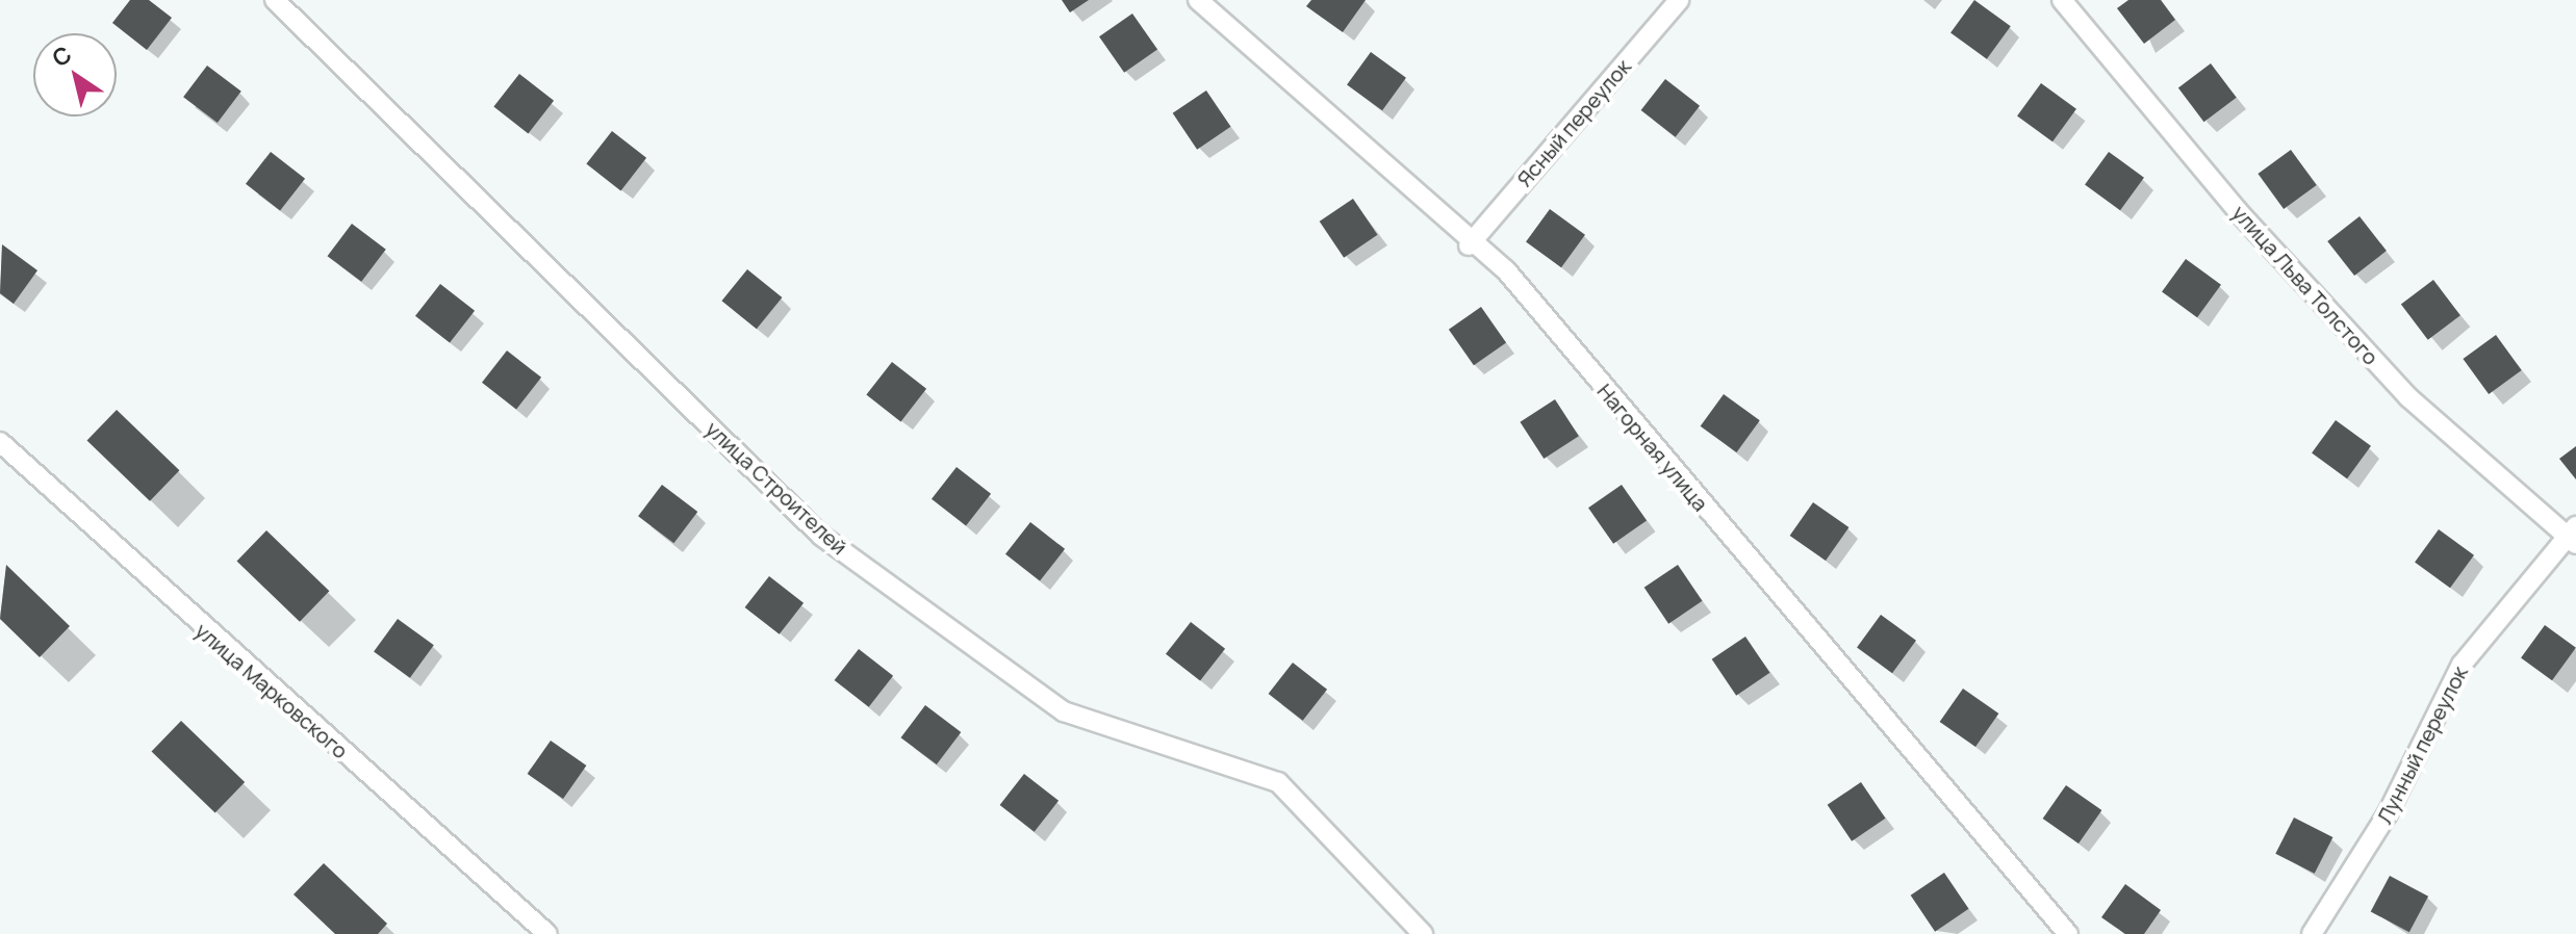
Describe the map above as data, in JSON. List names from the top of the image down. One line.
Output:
{"streets":{"lane":["Ясный переулок","улица Льва Толстого","Нагорная улица","улица Строителей","улица Марковского","Лунный переулок"]},"crossings":[["Ясный переулок","Нагорная улица"],["улица Льва Толстого","Лунный переулок"]],"north":"top left"}
